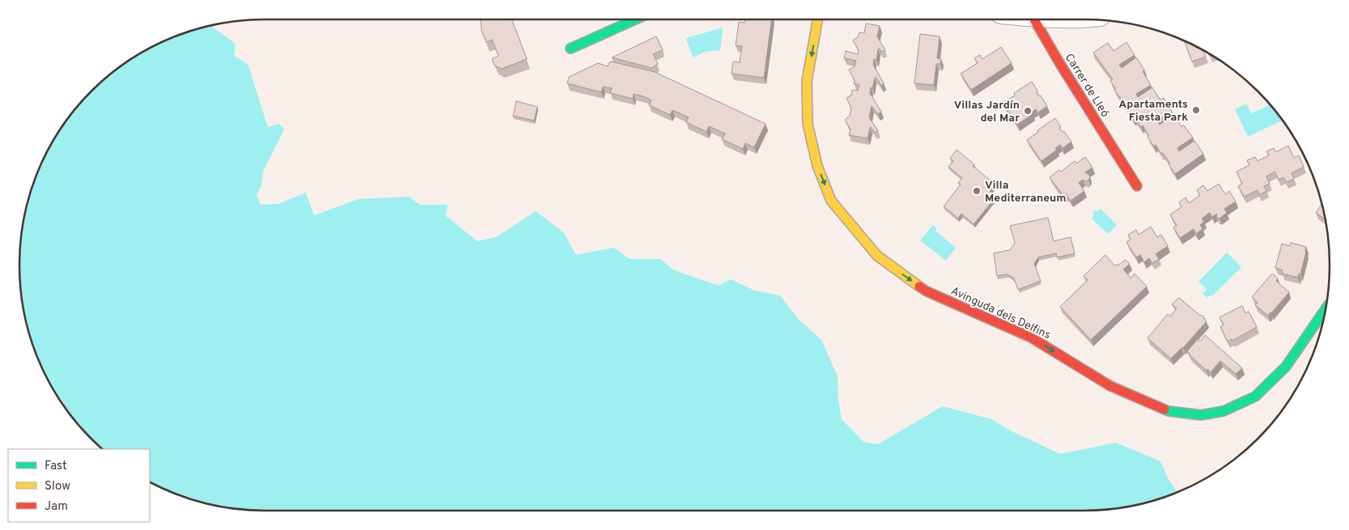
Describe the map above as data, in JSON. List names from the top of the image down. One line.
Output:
{"streets":{"street":["Carrer de Lleó","Avinguda dels Delfins"]},"places":["Apartaments Fiesta Park","Villas Jardín del Mar","Villa Mediterraneum"],"legend":["Fast","Slow","Jam"]}
